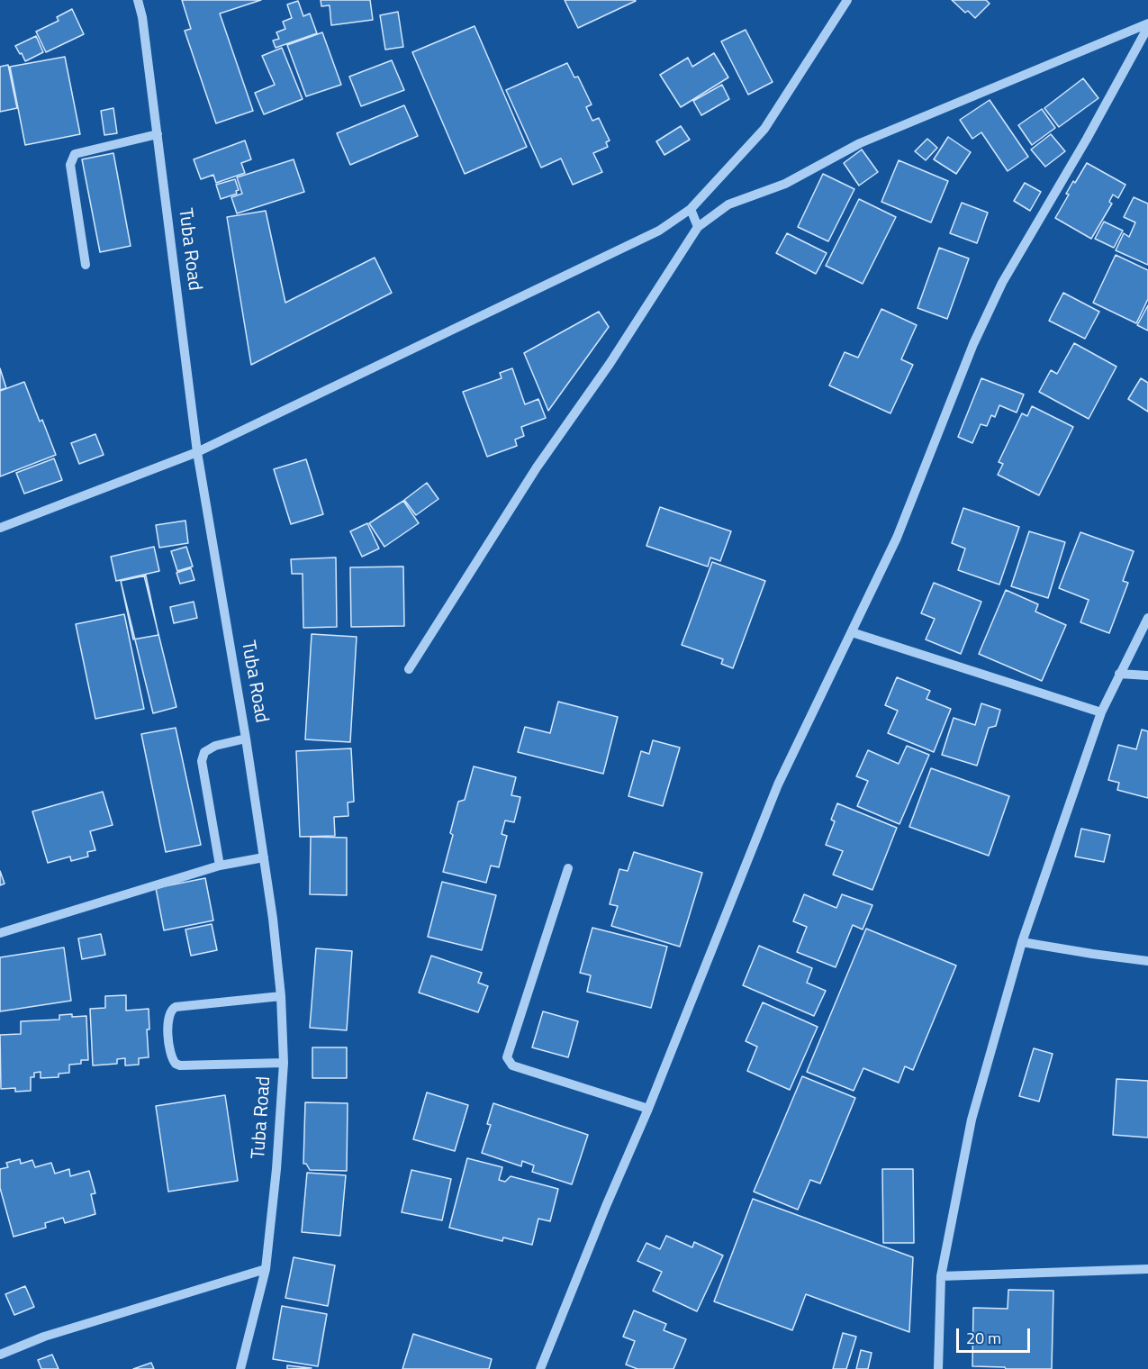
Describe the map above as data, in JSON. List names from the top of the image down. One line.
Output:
{"streets":{"street":["Tuba Road"]},"scale_bar":"20 m"}
